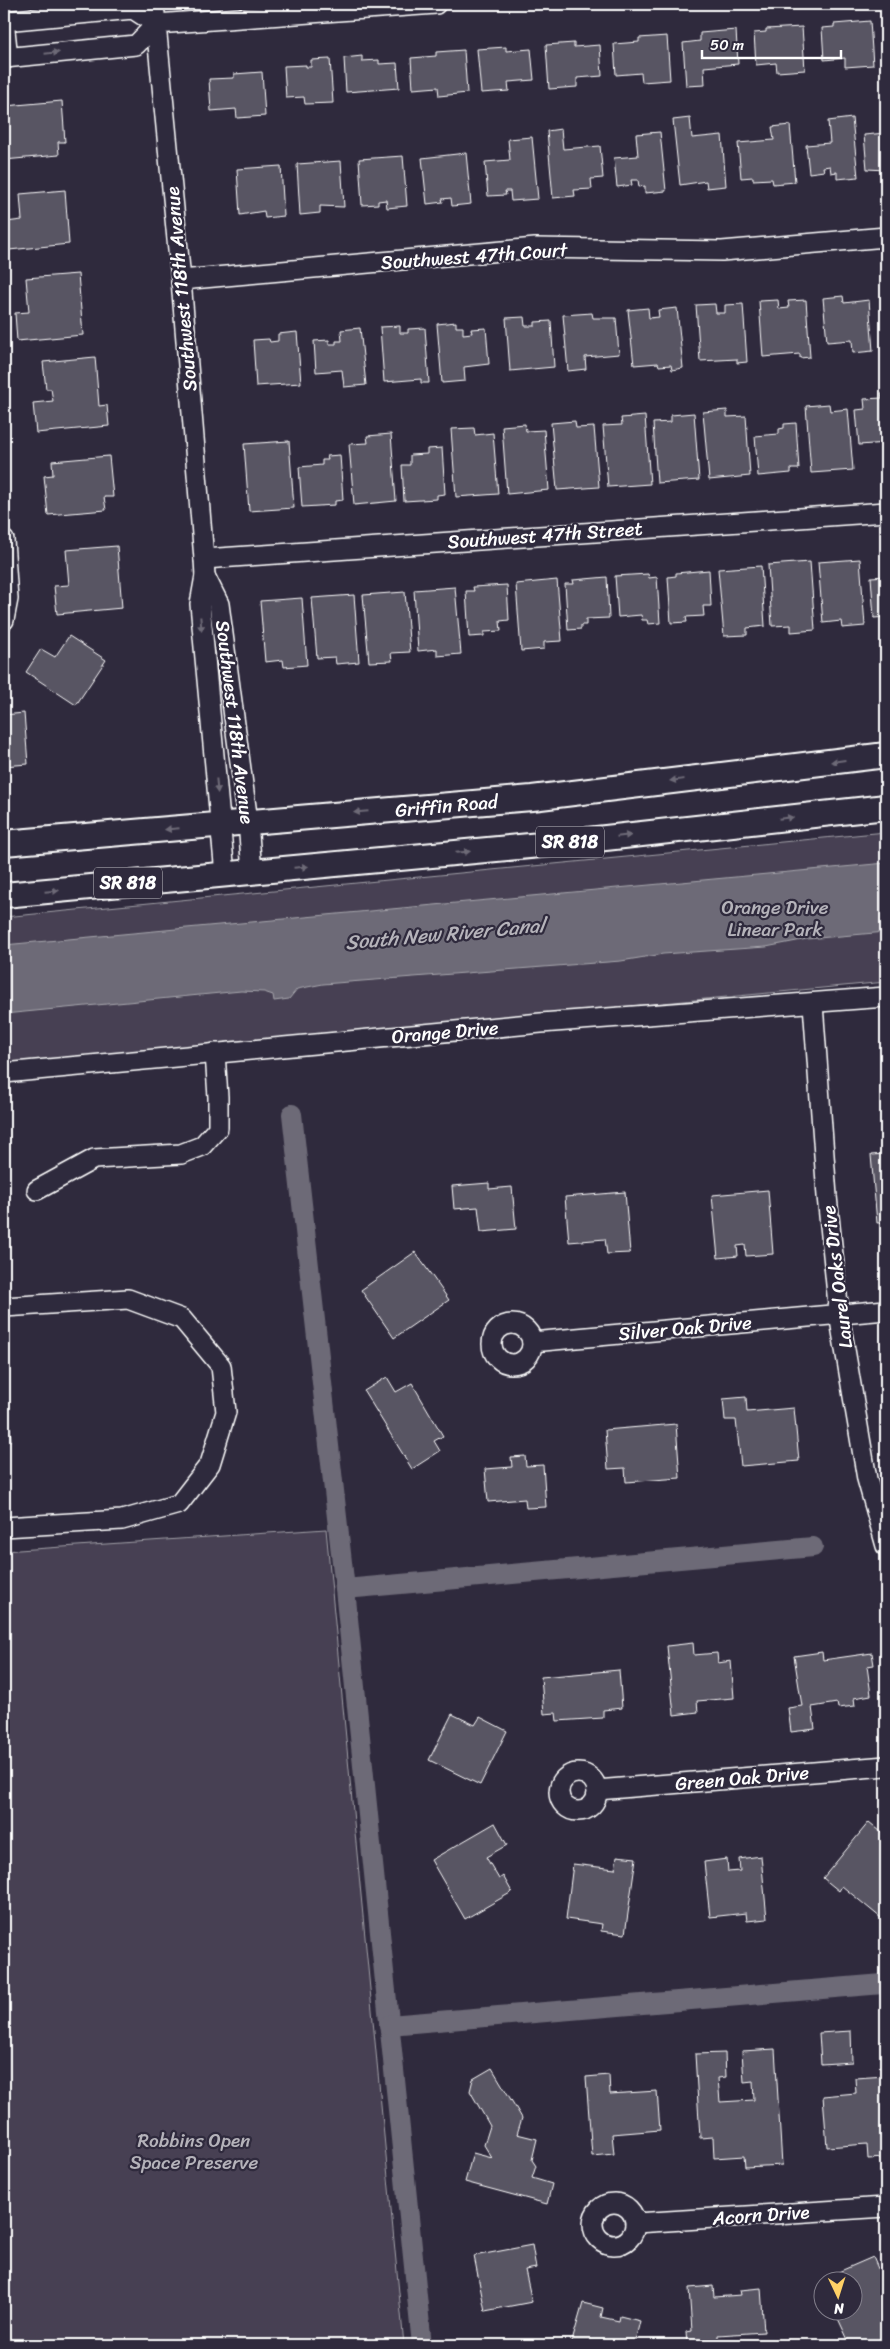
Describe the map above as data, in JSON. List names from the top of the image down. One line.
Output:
{"streets":{"main road":["Griffin Road","SR 818"],"street":["Southwest 47th Court","Southwest 118th Avenue","Southwest 47th Street","Orange Drive","Laurel Oaks Drive","Silver Oak Drive","Green Oak Drive","Acorn Drive"]},"crossings":[["Southwest 47th Court","Southwest 118th Avenue"],["Southwest 118th Avenue","Southwest 47th Street"],["Southwest 118th Avenue","Griffin Road"],["Southwest 118th Avenue","SR 818"],["Orange Drive","Laurel Oaks Drive"],["Laurel Oaks Drive","Silver Oak Drive"]],"water":["South New River Canal"],"parks":["Orange Drive Linear Park","Robbins Open Space Preserve"],"scale_bar":"50 m","north":"bottom"}
